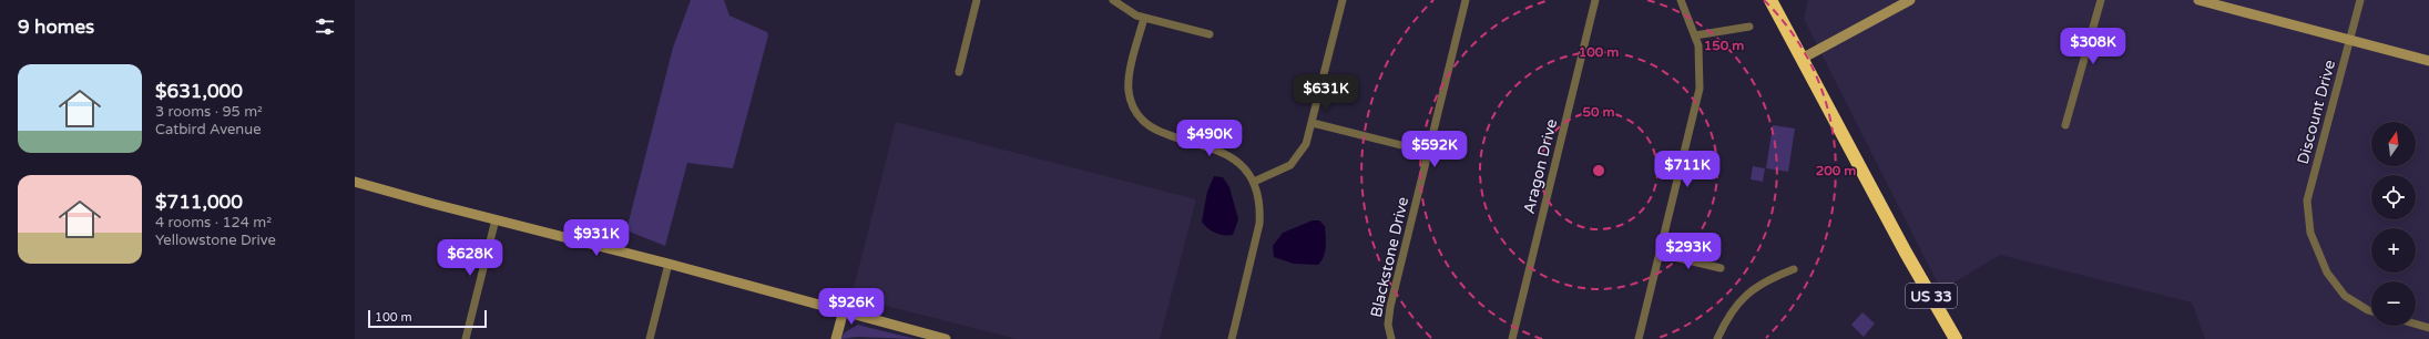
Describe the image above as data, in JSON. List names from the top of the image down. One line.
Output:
{"streets":{"highway":["US 33"],"street":["Discount Drive","Aragon Drive","Blackstone Drive"]},"scale_bar":"100 m","north":"top","page":{"heading":"9 homes","price":["$308K","$631K","$490K","$592K","$711K","$931K","$293K","$628K","$926K"],"list":[{"name":"$631,000","note":"3 rooms · 95 m² · Catbird Avenue"},{"name":"$711,000","note":"4 rooms · 124 m² · Yellowstone Drive"}],"map_buttons":["+","−"],"scale":"100 m"},"rings":["150 m","100 m","50 m","200 m"]}
